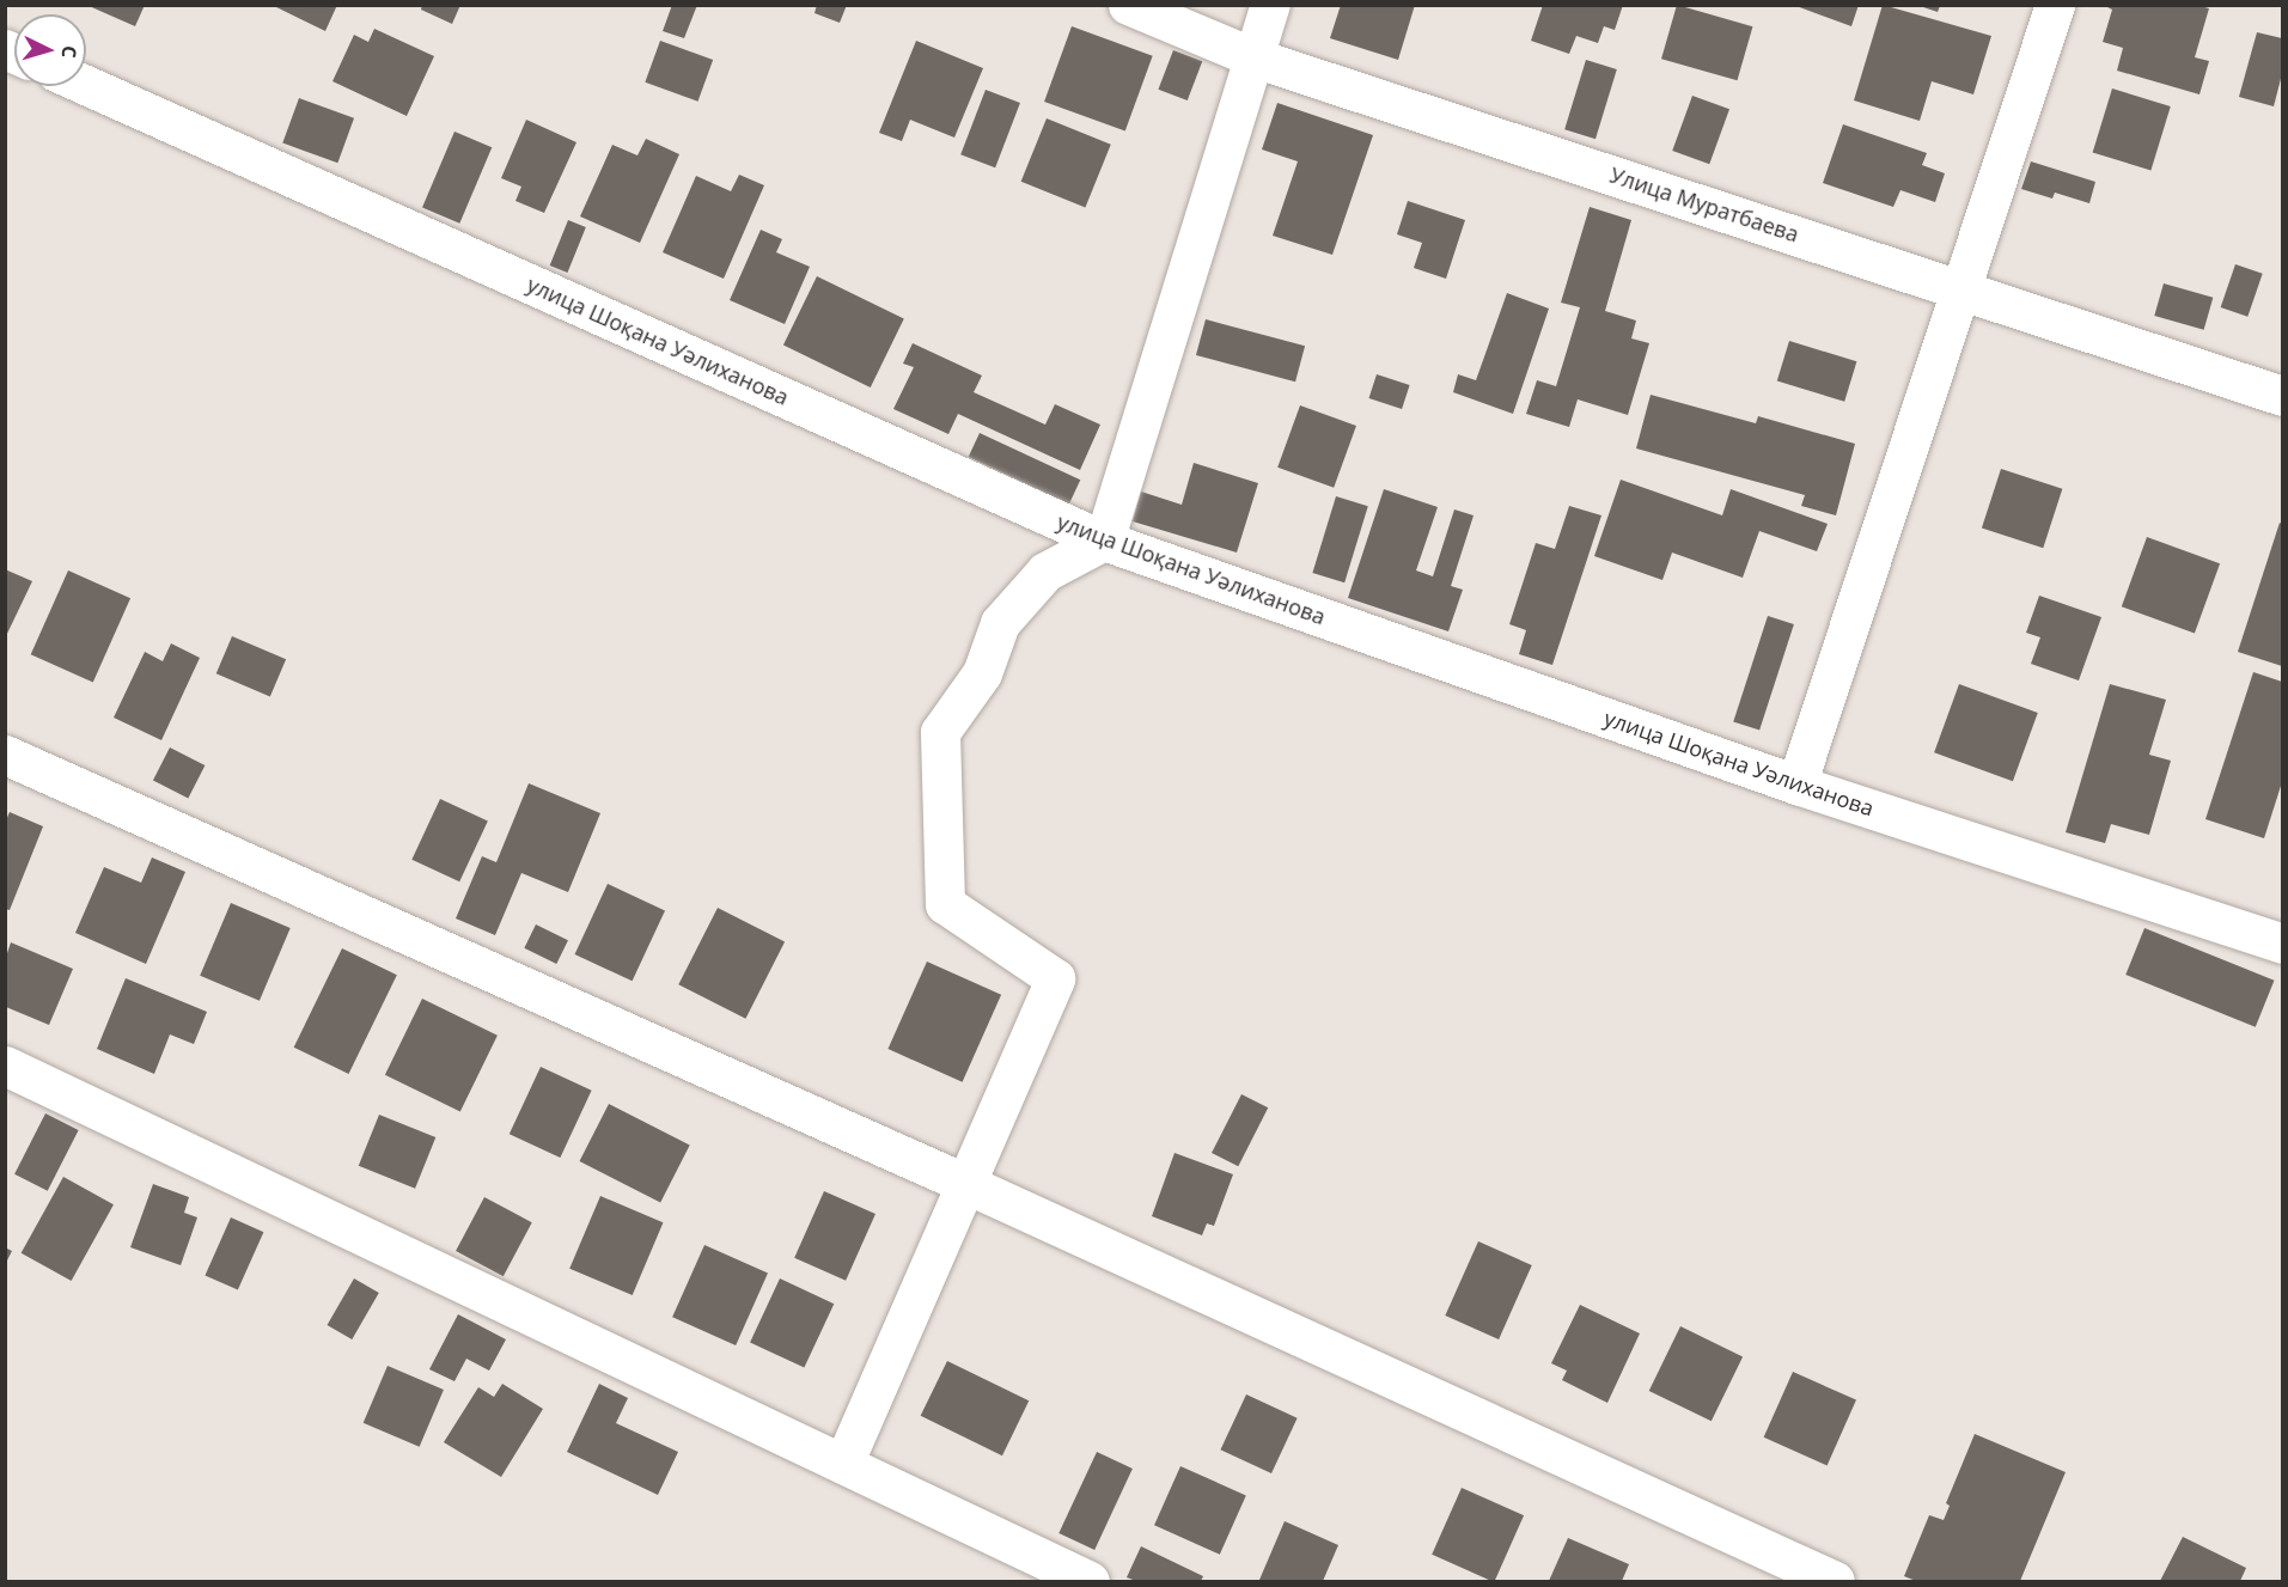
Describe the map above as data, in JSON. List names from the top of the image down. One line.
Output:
{"streets":{"street":["Улица Муратбаева","улица Шоқана Уәлиханова"]},"north":"right"}
